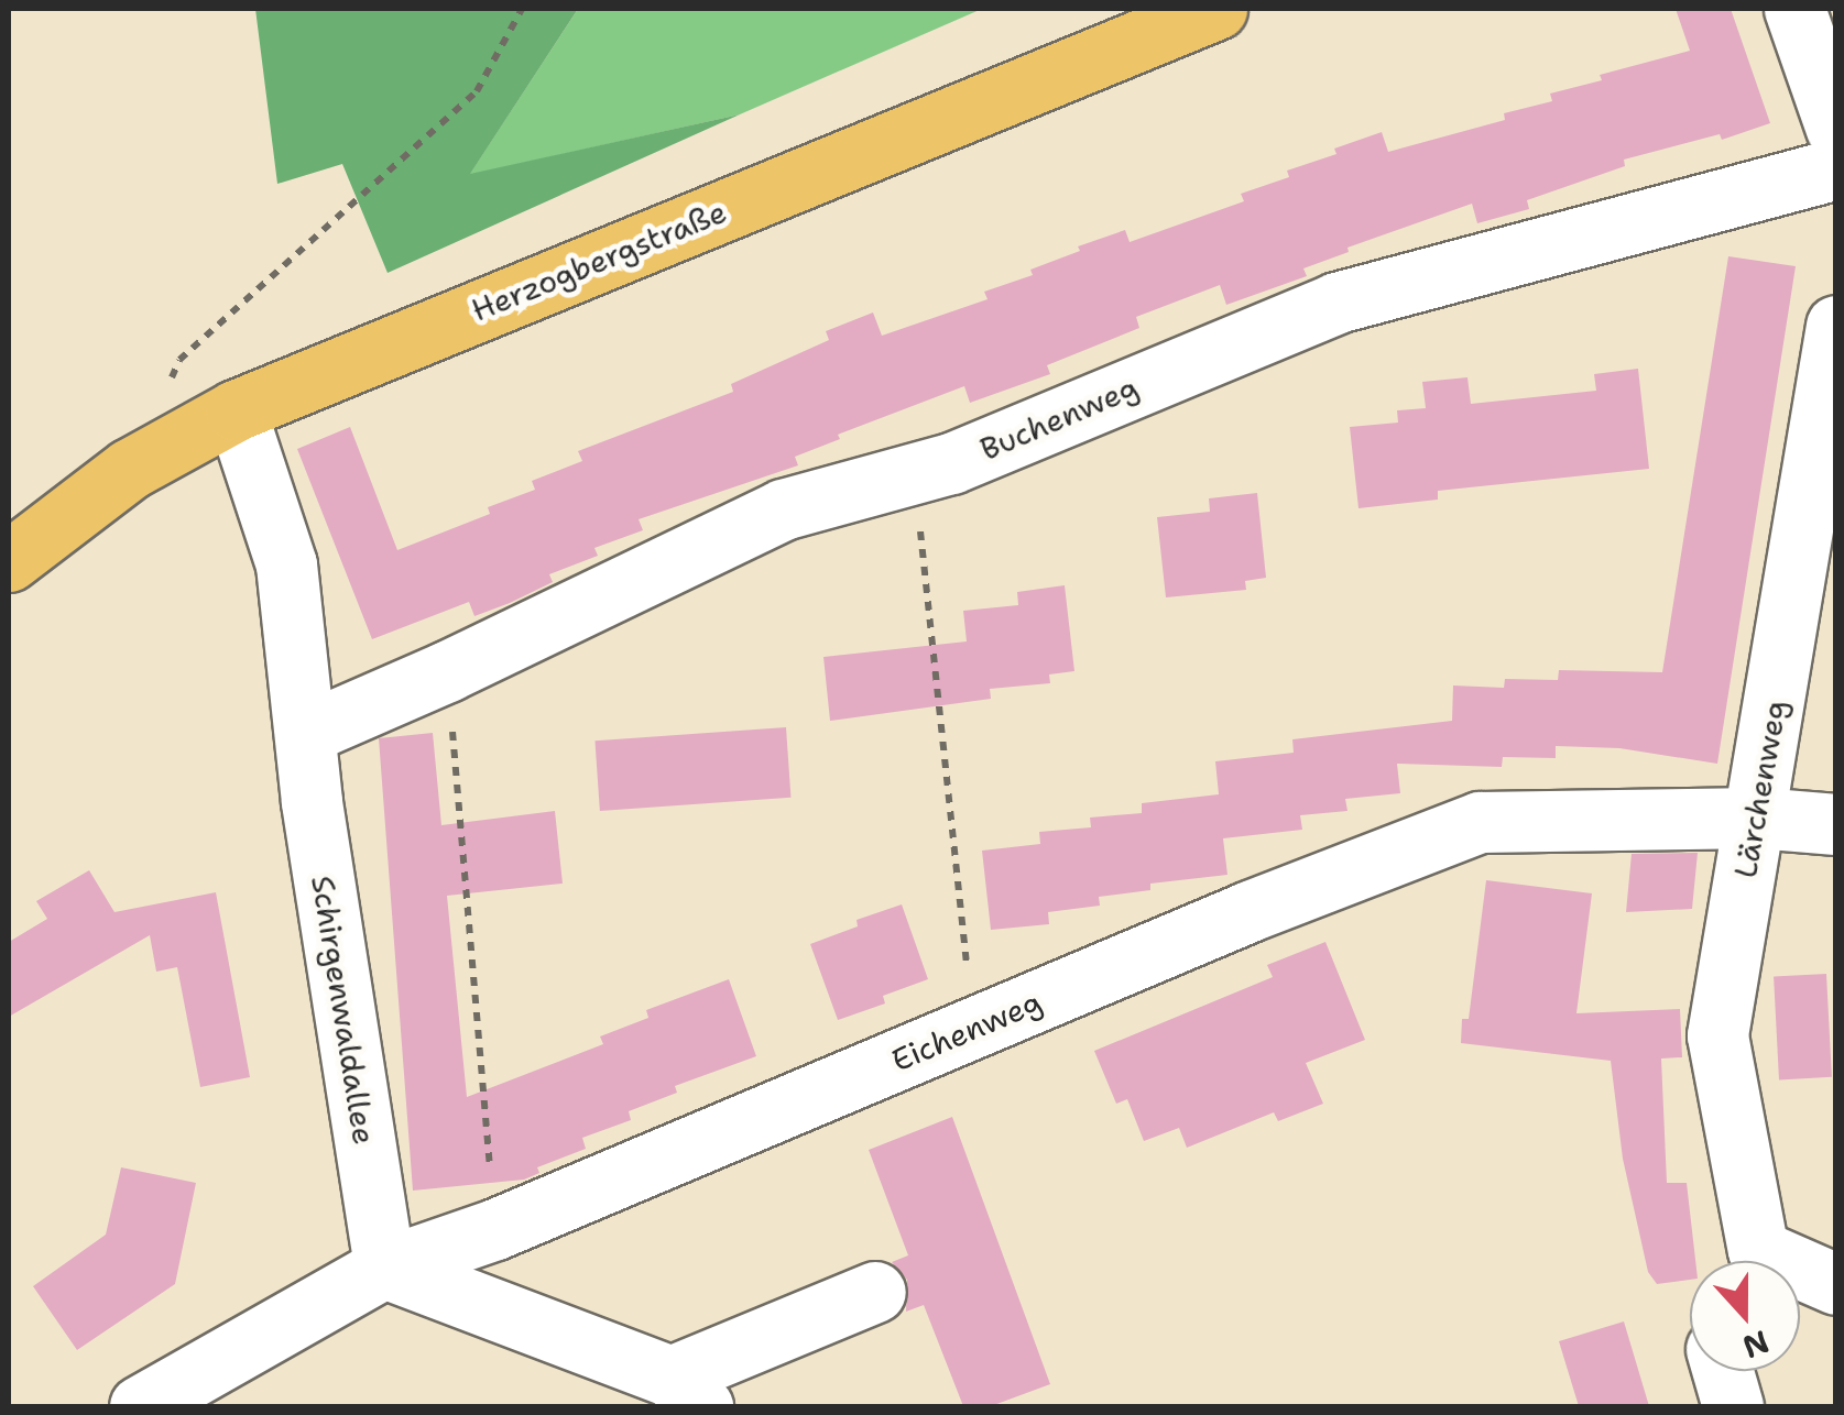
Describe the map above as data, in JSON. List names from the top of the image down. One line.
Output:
{"streets":{"main road":["Herzogbergstraße"],"street":["Buchenweg","Lärchenweg","Schirgenwaldallee","Eichenweg"]},"crossings":[["Herzogbergstraße","Schirgenwaldallee"],["Buchenweg","Schirgenwaldallee"],["Lärchenweg","Eichenweg"],["Schirgenwaldallee","Eichenweg"]],"north":"bottom"}
